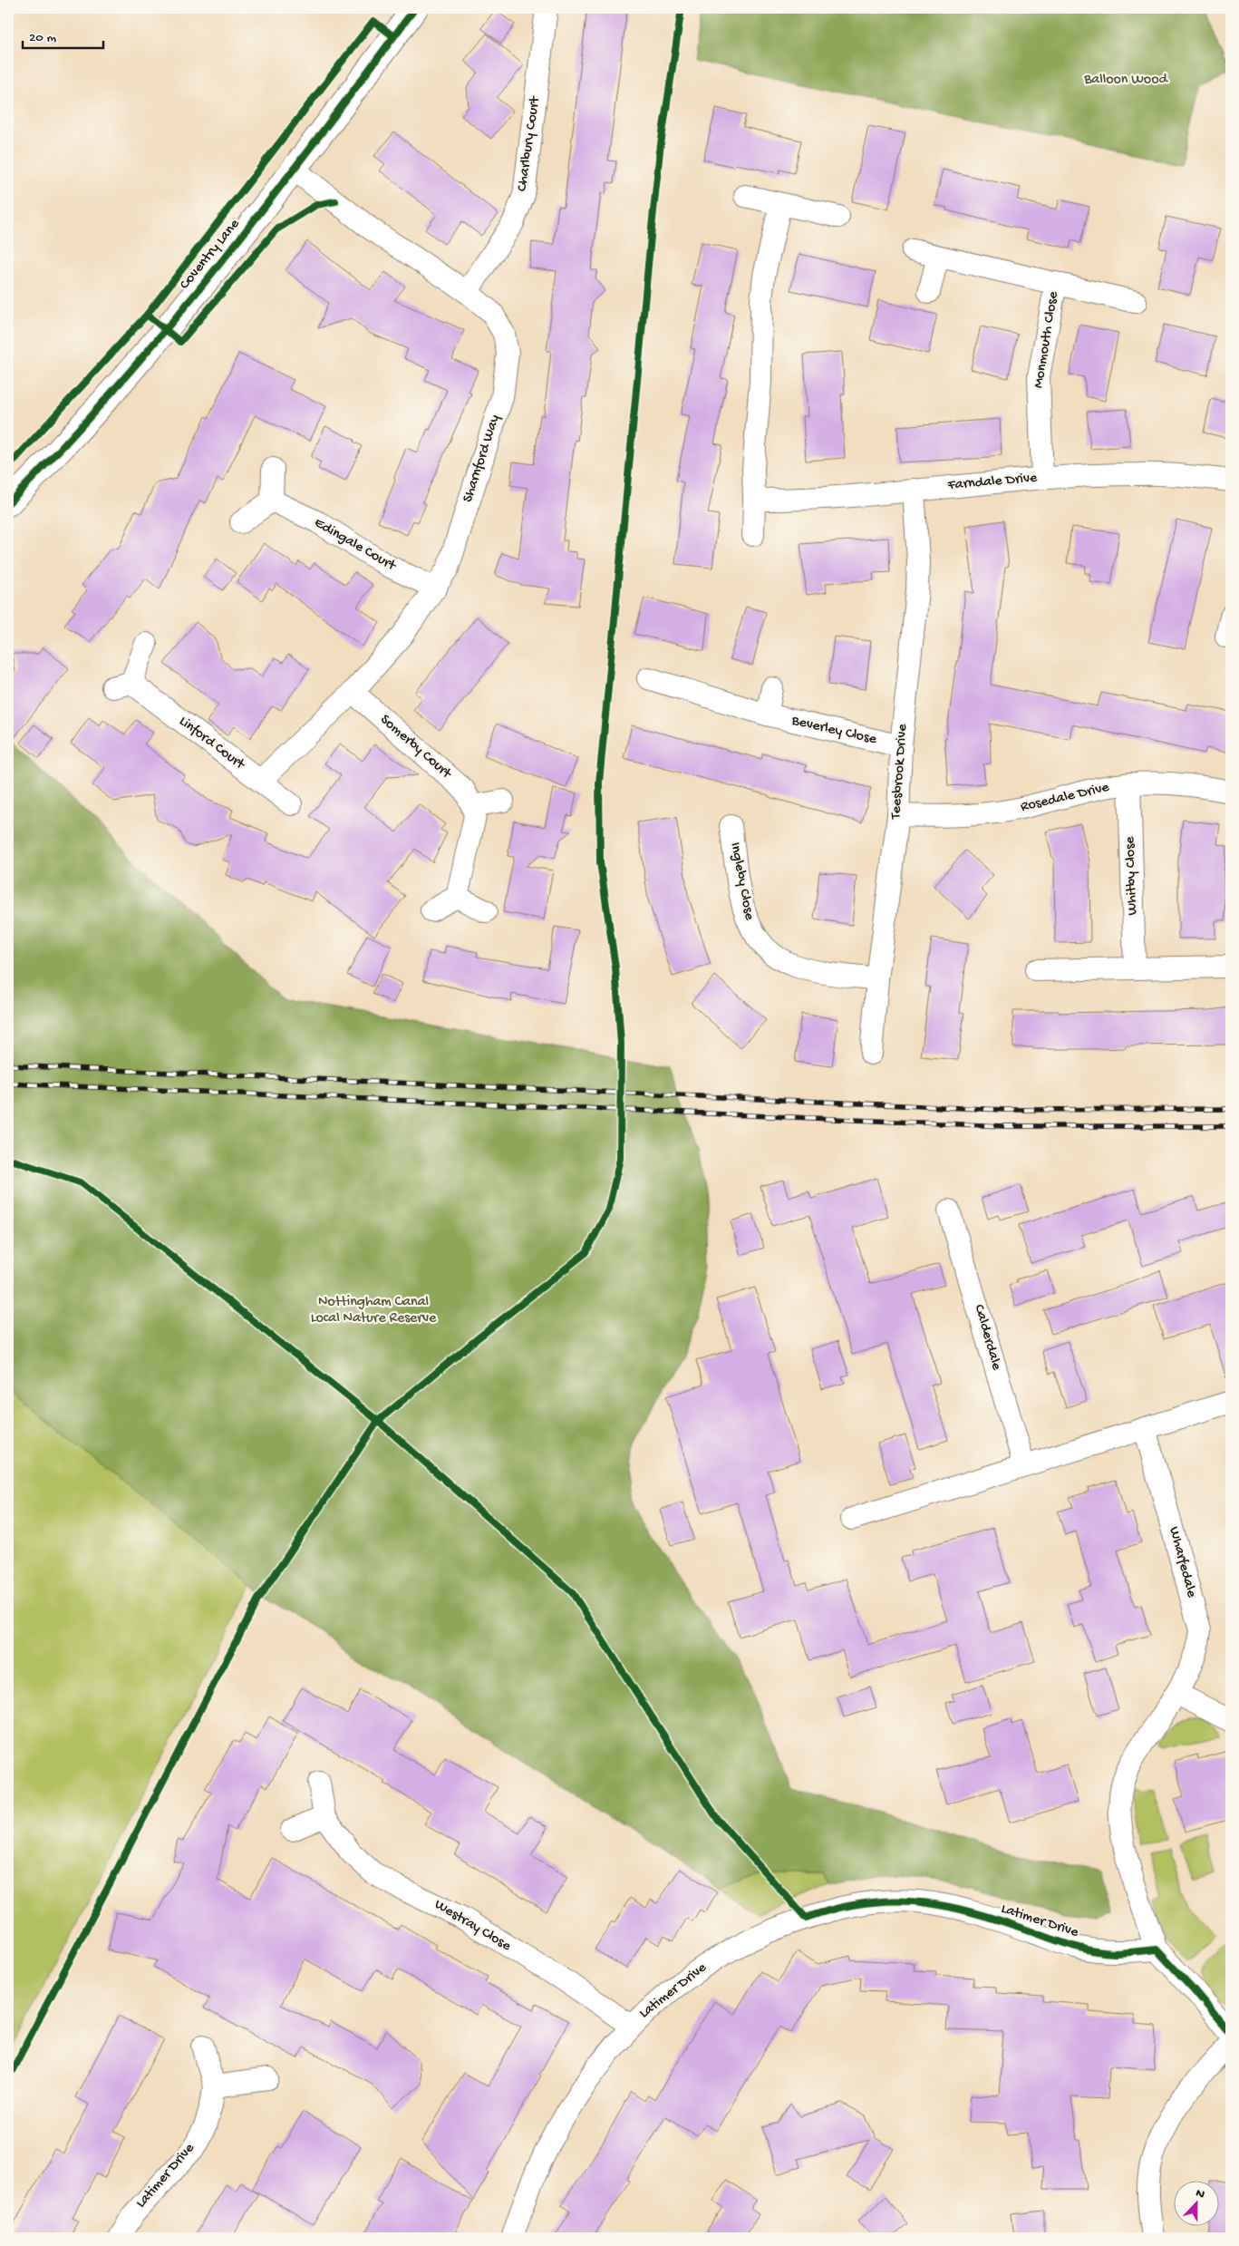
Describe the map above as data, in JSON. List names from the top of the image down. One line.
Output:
{"streets":{"main road":["Coventry Lane"],"street":["Charlbury Court","Monmouth Close","Sharnford Way","Farndale Drive","Edingale Court","Beverley Close","Linford Court","Somerby Court","Teesbrook Drive","Rosedale Drive","Whitby Close","Ingleby Close","Calderdale","Wharfedale","Latimer Drive","Westray Close"]},"crossings":[["Charlbury Court","Sharnford Way"],["Coventry Lane","Sharnford Way"],["Monmouth Close","Farndale Drive"],["Sharnford Way","Edingale Court"],["Sharnford Way","Linford Court"],["Sharnford Way","Somerby Court"],["Farndale Drive","Teesbrook Drive"],["Beverley Close","Teesbrook Drive"],["Teesbrook Drive","Rosedale Drive"],["Teesbrook Drive","Ingleby Close"],["Rosedale Drive","Whitby Close"],["Wharfedale","Latimer Drive"],["Latimer Drive","Westray Close"]],"parks":["Balloon Wood","Nottingham Canal Local Nature Reserve"],"scale_bar":"20 m","north":"top"}
